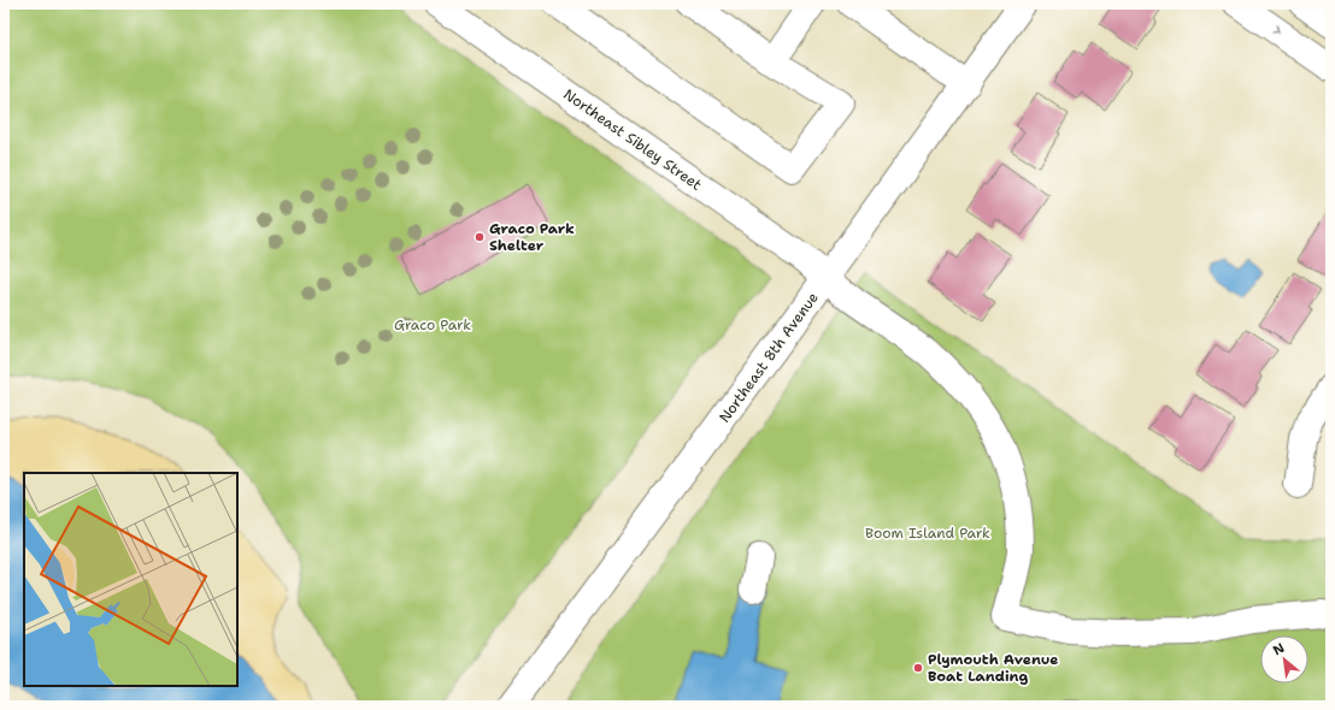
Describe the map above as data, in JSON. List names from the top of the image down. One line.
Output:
{"streets":{"main road":["Northeast Sibley Street","Northeast 8th Avenue"]},"crossings":[["Northeast Sibley Street","Northeast 8th Avenue"]],"parks":["Graco Park","Boom Island Park"],"places":["Graco Park Shelter","Plymouth Avenue Boat Landing"],"north":"top left"}
